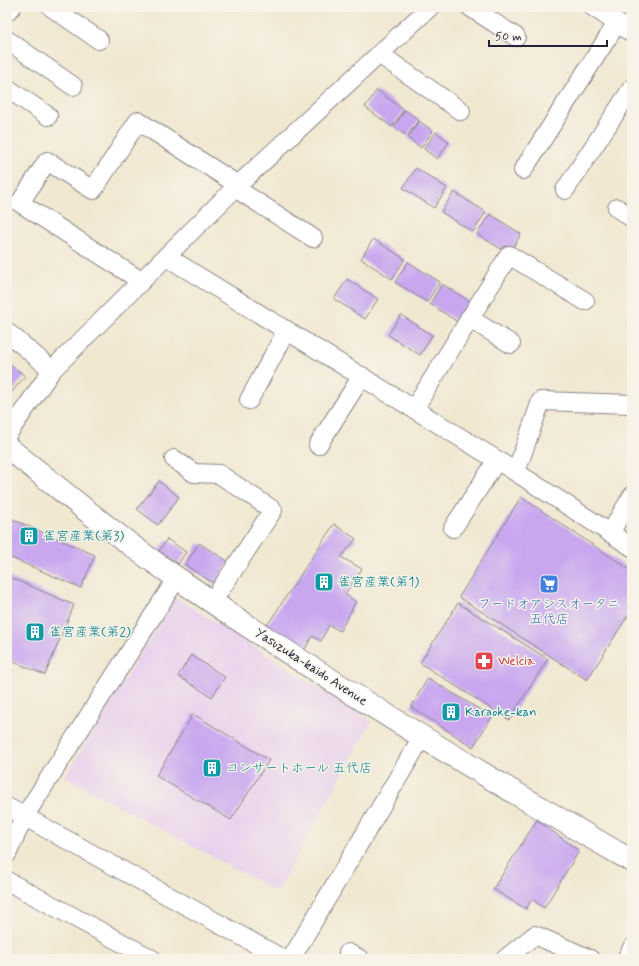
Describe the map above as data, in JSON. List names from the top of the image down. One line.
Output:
{"streets":{"main road":["Yasuzuka-kaido Avenue"]},"places":{"building":["雀宮産業(第3)","雀宮産業(第1)","雀宮産業(第2)","Karaoke-kan","コンサートホール 五代店"],"supermarket":["フードオアシスオータニ 五代店"],"pharmacy":["Welcia"]},"scale_bar":"50 m"}
